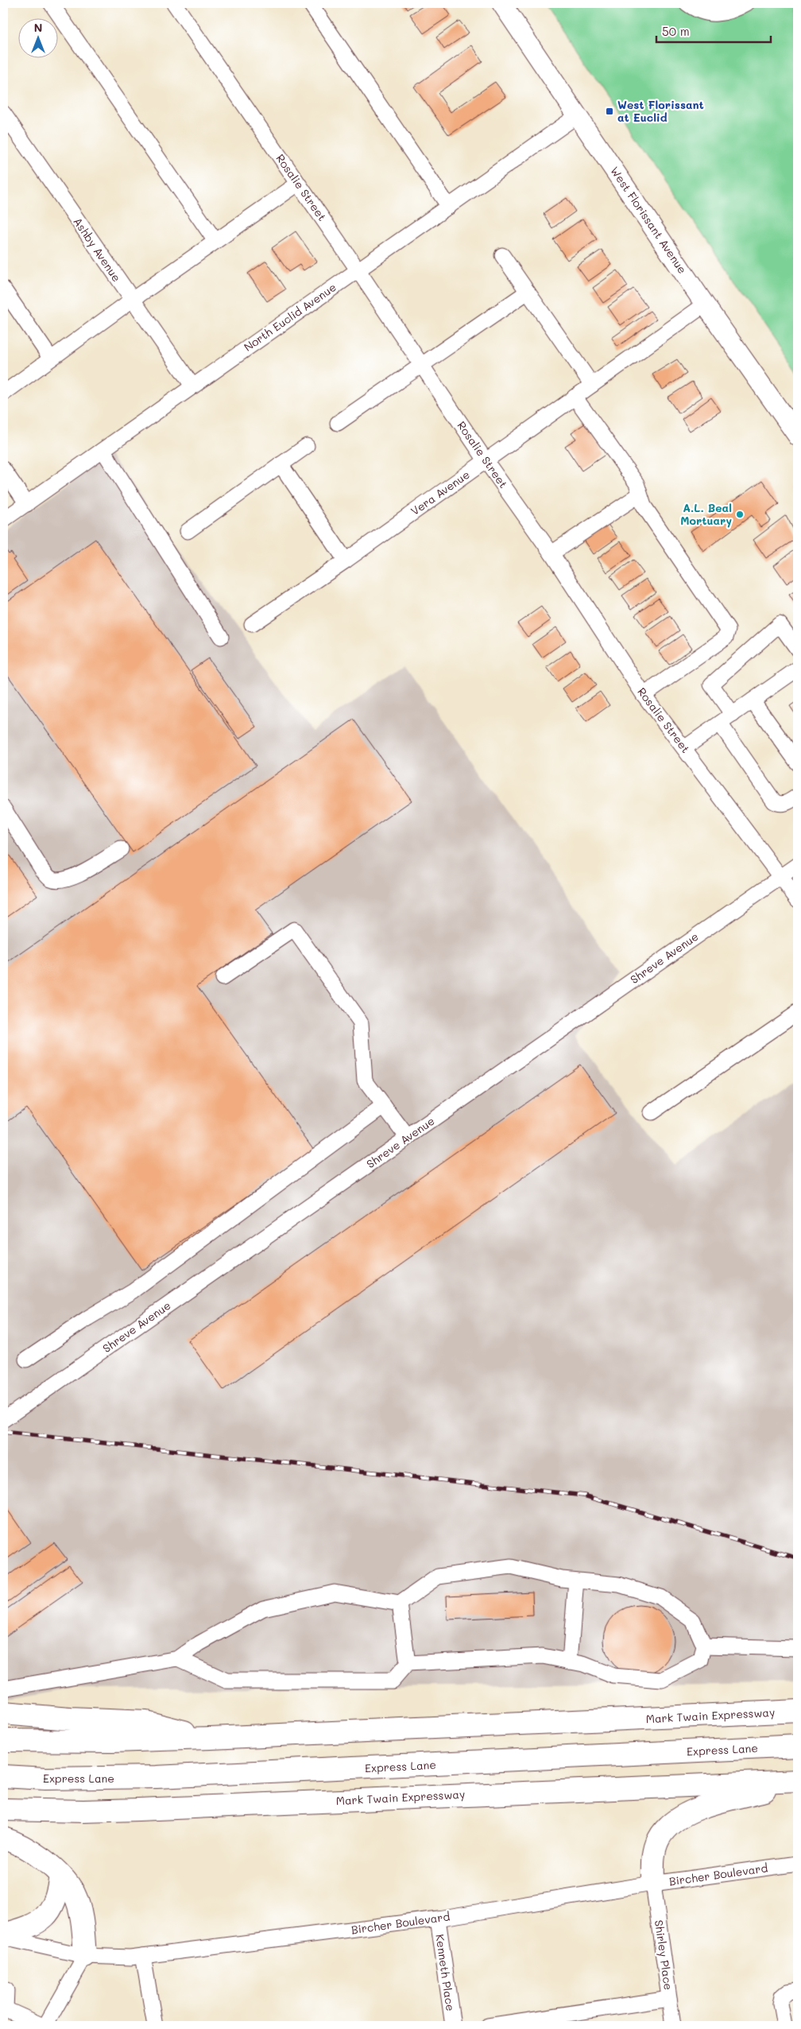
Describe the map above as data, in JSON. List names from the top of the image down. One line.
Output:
{"streets":{"highway":["Mark Twain Expressway","Express Lane"],"main road":["West Florissant Avenue"],"street":["Rosalie Street","Ashby Avenue","North Euclid Avenue","Vera Avenue","Shreve Avenue","Bircher Boulevard","Shirley Place","Kenneth Place"]},"crossings":[["Rosalie Street","North Euclid Avenue"],["Rosalie Street","Vera Avenue"],["Rosalie Street","Shreve Avenue"],["West Florissant Avenue","North Euclid Avenue"],["West Florissant Avenue","Vera Avenue"],["Ashby Avenue","North Euclid Avenue"],["Bircher Boulevard","Shirley Place"],["Bircher Boulevard","Kenneth Place"]],"places":{"transit":["West Florissant at Euclid"],"other":["A.L. Beal Mortuary"]},"scale_bar":"50 m","north":"top"}
